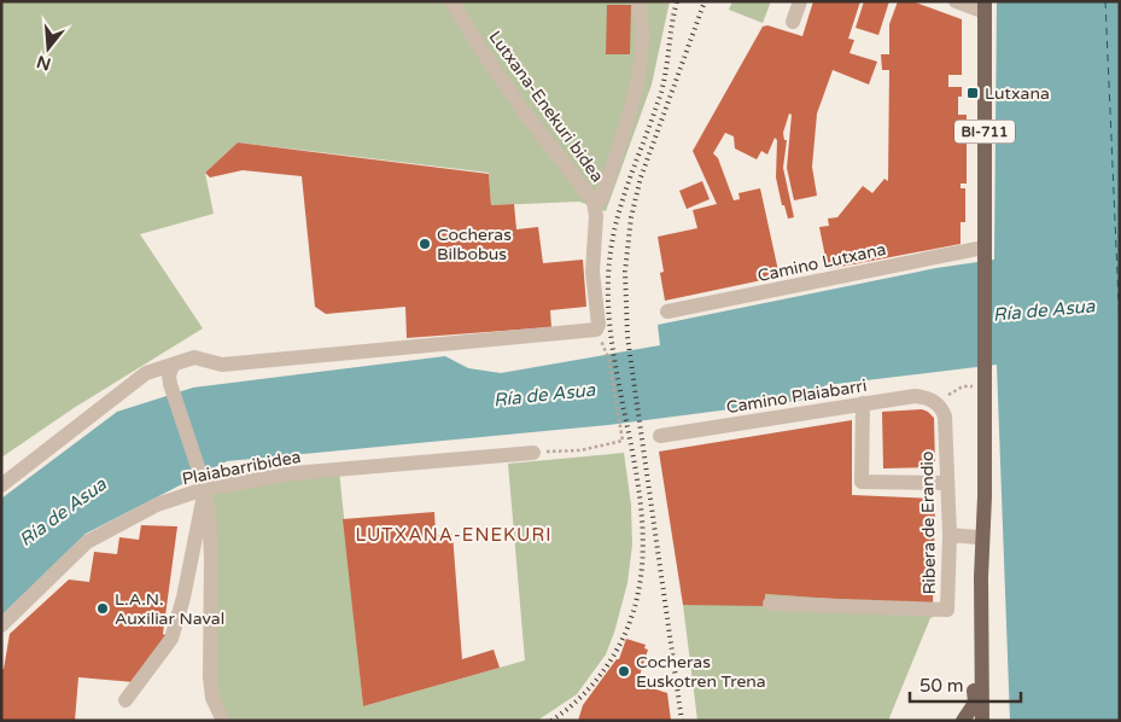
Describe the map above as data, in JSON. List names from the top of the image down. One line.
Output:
{"streets":{"main road":["BI-711"],"street":["Lutxana-Enekuri bidea","Camino Lutxana","Camino Plaiabarri","Plaiabarribidea","Ribera de Erandio"]},"crossings":[["BI-711","Camino Lutxana"],["Camino Plaiabarri","Ribera de Erandio"]],"districts":["LUTXANA-ENEKURI"],"water":["Ría de Asua"],"places":{"transit":["Lutxana"],"other":["Cocheras Bilbobus","L.A.N. Auxiliar Naval","Cocheras Euskotren Trena"]},"scale_bar":"50 m","north":"bottom"}
